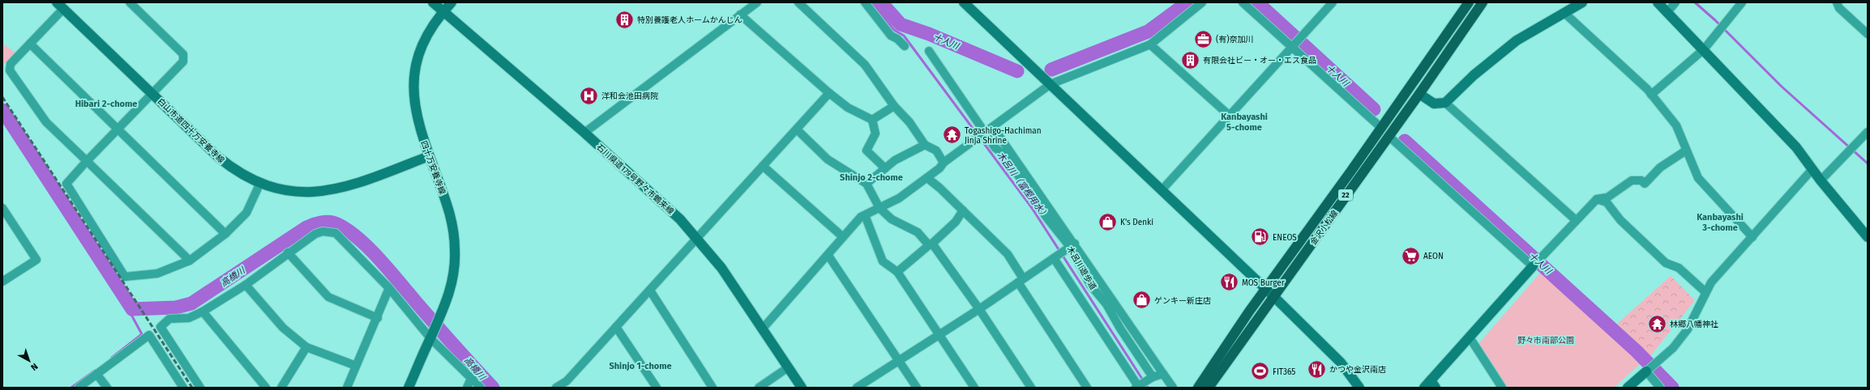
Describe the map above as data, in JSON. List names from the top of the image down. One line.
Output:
{"streets":{"main road":["22","金沢小松線"],"street":["白山市道四十万安養寺線","四十万安養寺線","石川県道179号野々市鶴来線","木呂川遊歩道"]},"crossings":[["白山市道四十万安養寺線","四十万安養寺線"],["四十万安養寺線","石川県道179号野々市鶴来線"]],"districts":["Hibari 2-chome","Kanbayashi 5-chome","Shinjo 2-chome","Kanbayashi 3-chome","Shinjo 1-chome"],"water":["十人川","木呂川（富樫用水）","高橋川"],"parks":["野々市南部公園"],"places":{"building":["特別養護老人ホームかんじん","有限会社ビー・オー・エス食品"],"office":["(有)奈加川"],"hospital":["洋和会池田病院"],"temple":["Togashigo-Hachiman Jinja Shrine","林郷八幡神社"],"shop":["K's Denki","ゲンキー新庄店"],"fuel station":["ENEOS"],"supermarket":["AEON"],"restaurant":["MOS Burger","かつや金沢南店"],"sports":["FIT365"]},"north":"bottom right"}
